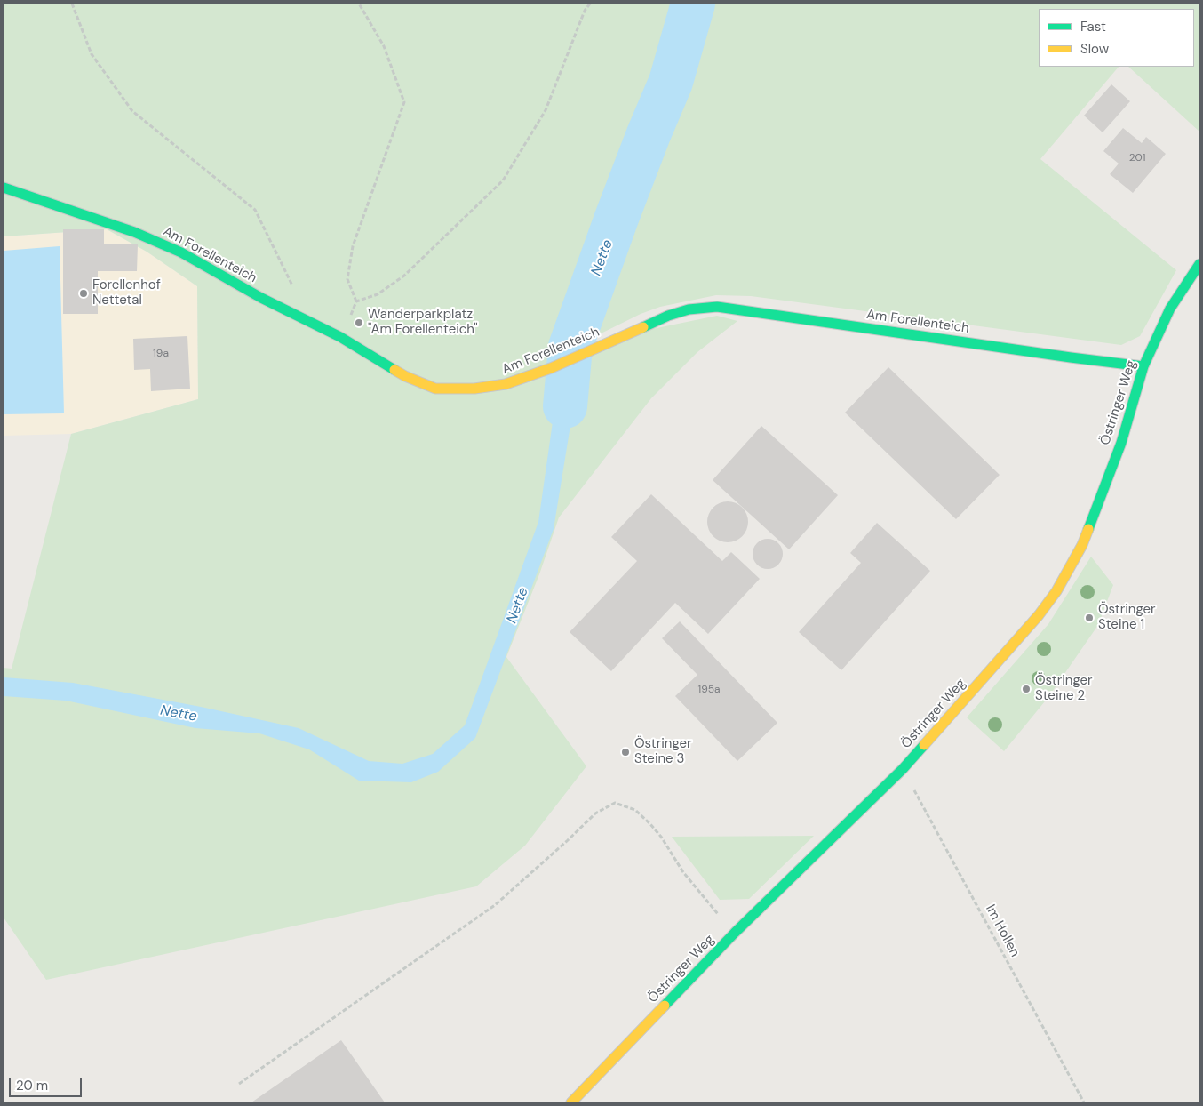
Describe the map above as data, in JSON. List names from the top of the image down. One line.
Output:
{"streets":{"street":["Am Forellenteich","Östringer Weg"],"path":["Im Hollen"]},"crossings":[["Am Forellenteich","Östringer Weg"],["Östringer Weg","Im Hollen"]],"water":["Nette"],"places":["Forellenhof Nettetal","Wanderparkplatz \"Am Forellenteich\"","Östringer Steine 1","Östringer Steine 2","Östringer Steine 3"],"house_numbers":["201","19a","195a"],"legend":["Fast","Slow"],"scale_bar":"20 m"}
